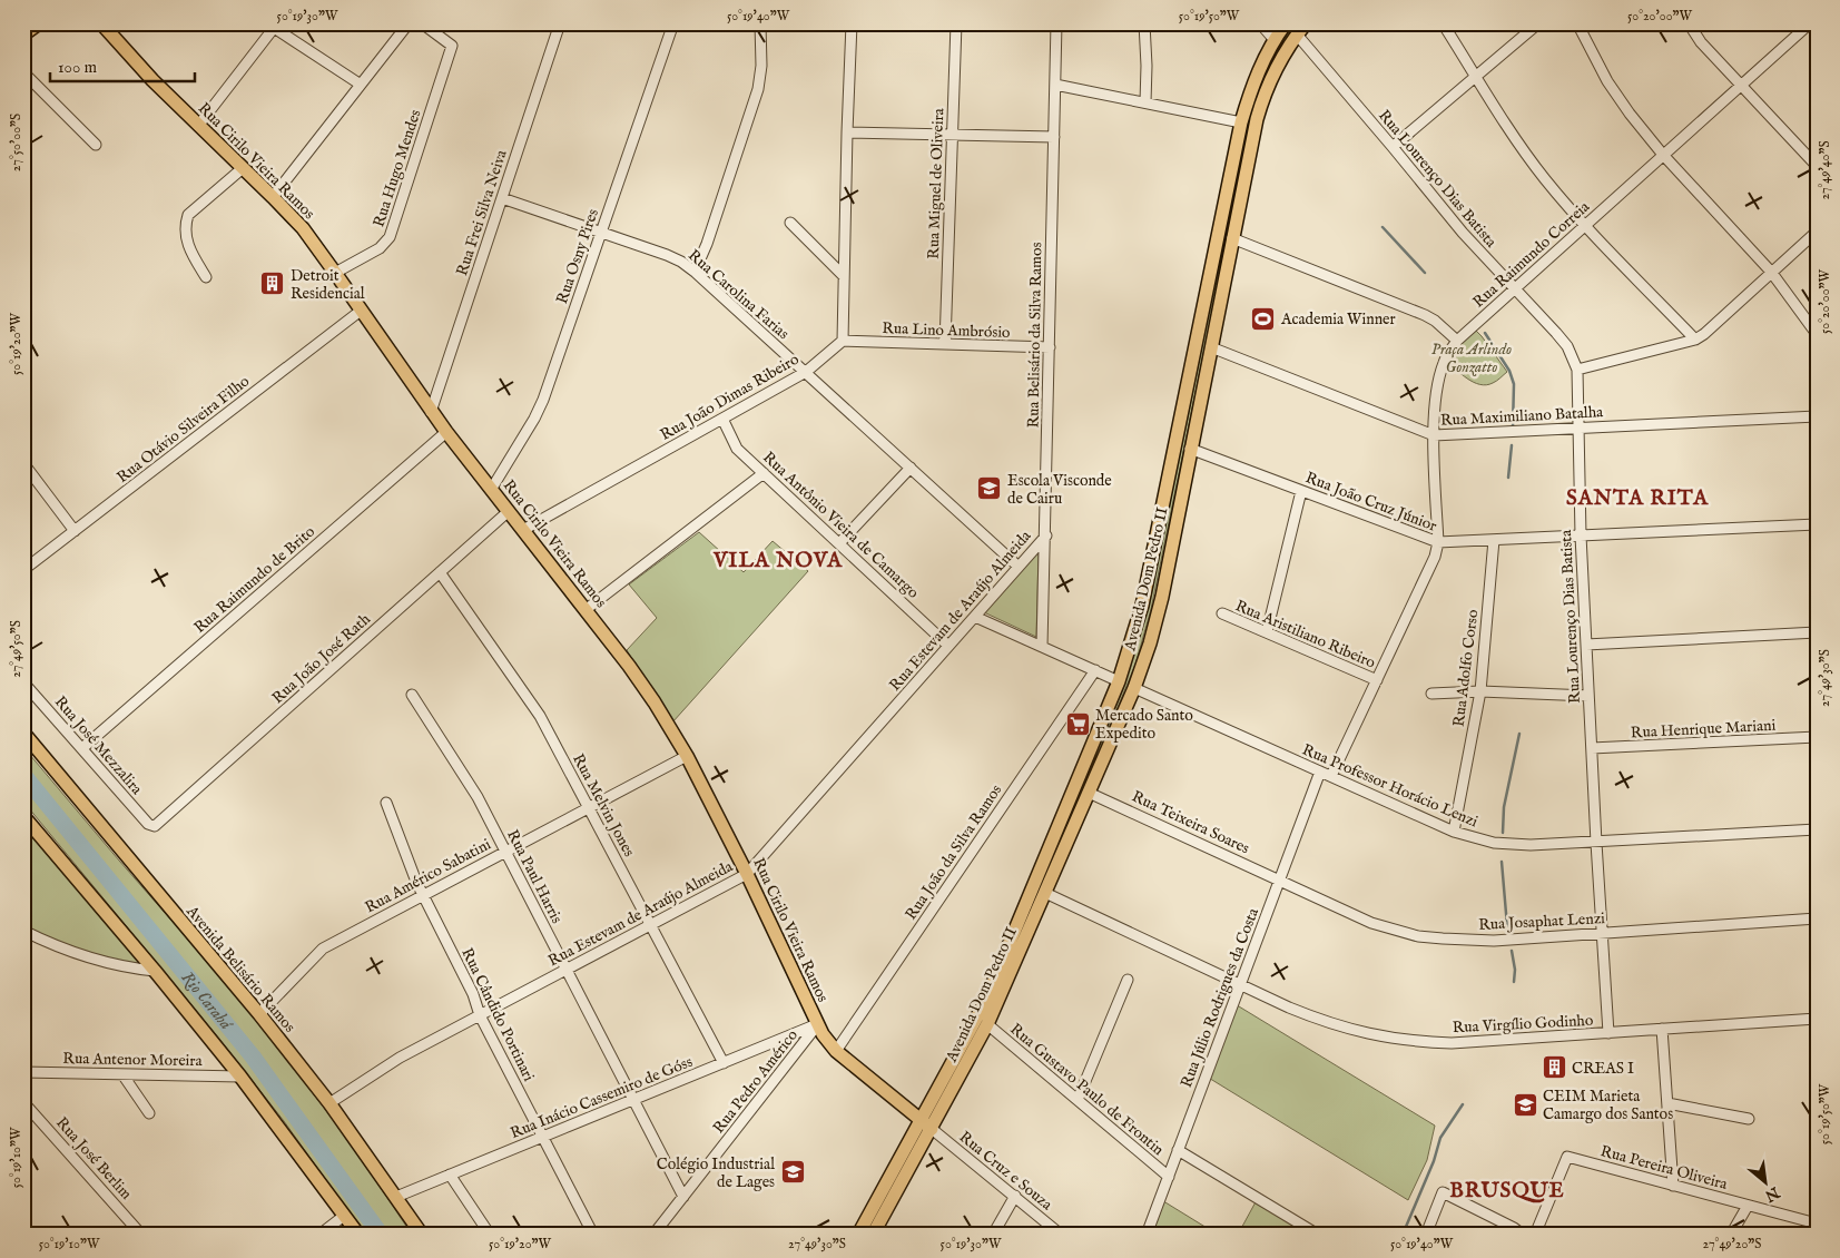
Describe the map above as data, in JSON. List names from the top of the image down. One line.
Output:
{"streets":{"main road":["Rua Cirilo Vieira Ramos","Avenida Dom Pedro II","Avenida Belisário Ramos"],"street":["Rua Hugo Mendes","Rua Lourenço Dias Batista","Rua Miguel de Oliveira","Rua Frei Silva Neiva","Rua Raimundo Correia","Rua Osny Pires","Rua Carolina Farias","Rua Lino Ambrósio","Rua Belisário da Silva Ramos","Rua João Dimas Ribeiro","Rua Maximiliano Batalha","Rua Otávio Silveira Filho","Rua João Cruz Júnior","Rua Antônio Vieira de Camargo","Rua Raimundo de Brito","Rua Estevam de Araújo Almeida","Rua Aristiliano Ribeiro","Rua João José Rath","Rua Adolfo Corso","Rua Henrique Mariani","Rua José Mezzalira","Rua Professor Horácio Lenzi","Rua Melvin Jones","Rua Teixeira Soares","Rua João da Silva Ramos","Rua Américo Sabatini","Rua Paul Harris","Rua Josaphat Lenzi","Rua Júlio Rodrigues da Costa","Rua Cândido Portinari","Rua Virgílio Godinho","Rua Antenor Moreira","Rua Pedro Américo","Rua Gustavo Paulo de Frontin","Rua Inácio Cassemiro de Góss","Rua José Berlim","Rua Pereira Oliveira","Rua Cruz e Souza"]},"crossings":[["Rua Cirilo Vieira Ramos","Rua Hugo Mendes"],["Rua Cirilo Vieira Ramos","Rua Frei Silva Neiva"],["Rua Cirilo Vieira Ramos","Rua Osny Pires"],["Rua Cirilo Vieira Ramos","Rua João Dimas Ribeiro"],["Rua Cirilo Vieira Ramos","Rua Otávio Silveira Filho"],["Rua Cirilo Vieira Ramos","Rua Raimundo de Brito"],["Rua Cirilo Vieira Ramos","Avenida Dom Pedro II"],["Rua Cirilo Vieira Ramos","Rua Estevam de Araújo Almeida"],["Rua Cirilo Vieira Ramos","Rua João José Rath"],["Rua Cirilo Vieira Ramos","Rua João da Silva Ramos"],["Rua Cirilo Vieira Ramos","Rua Américo Sabatini"],["Rua Cirilo Vieira Ramos","Rua Pedro Américo"],["Rua Cirilo Vieira Ramos","Rua Inácio Cassemiro de Góss"],["Rua Cirilo Vieira Ramos","Rua Cruz e Souza"],["Rua Lourenço Dias Batista","Rua Raimundo Correia"],["Rua Lourenço Dias Batista","Rua Maximiliano Batalha"],["Rua Lourenço Dias Batista","Rua João Cruz Júnior"],["Rua Lourenço Dias Batista","Avenida Dom Pedro II"],["Rua Lourenço Dias Batista","Rua Henrique Mariani"],["Rua Lourenço Dias Batista","Rua Professor Horácio Lenzi"],["Rua Lourenço Dias Batista","Rua Josaphat Lenzi"],["Rua Lourenço Dias Batista","Rua Virgílio Godinho"],["Rua Miguel de Oliveira","Rua Lino Ambrósio"],["Rua Frei Silva Neiva","Rua Carolina Farias"],["Rua Osny Pires","Rua Carolina Farias"],["Rua Carolina Farias","Rua João Dimas Ribeiro"],["Rua Carolina Farias","Rua Estevam de Araújo Almeida"],["Rua Lino Ambrósio","Rua Belisário da Silva Ramos"],["Rua Lino Ambrósio","Rua João Dimas Ribeiro"],["Rua Belisário da Silva Ramos","Rua Estevam de Araújo Almeida"],["Rua João Dimas Ribeiro","Rua Antônio Vieira de Camargo"],["Rua Maximiliano Batalha","Avenida Dom Pedro II"],["Rua João Cruz Júnior","Avenida Dom Pedro II"],["Rua João Cruz Júnior","Rua Adolfo Corso"],["Rua Antônio Vieira de Camargo","Rua Estevam de Araújo Almeida"],["Rua Raimundo de Brito","Rua José Mezzalira"],["Avenida Dom Pedro II","Rua Professor Horácio Lenzi"],["Avenida Dom Pedro II","Rua Teixeira Soares"],["Avenida Dom Pedro II","Rua Virgílio Godinho"],["Avenida Dom Pedro II","Rua Gustavo Paulo de Frontin"],["Avenida Dom Pedro II","Rua Cruz e Souza"],["Rua Estevam de Araújo Almeida","Rua Melvin Jones"],["Rua Estevam de Araújo Almeida","Rua Paul Harris"],["Rua Estevam de Araújo Almeida","Avenida Belisário Ramos"],["Rua Estevam de Araújo Almeida","Rua Cândido Portinari"],["Rua João José Rath","Rua José Mezzalira"],["Rua João José Rath","Rua Melvin Jones"],["Rua Adolfo Corso","Rua Professor Horácio Lenzi"],["Rua Professor Horácio Lenzi","Rua Júlio Rodrigues da Costa"],["Rua Melvin Jones","Rua Américo Sabatini"],["Rua Melvin Jones","Rua Inácio Cassemiro de Góss"],["Rua Teixeira Soares","Rua Josaphat Lenzi"],["Rua Teixeira Soares","Rua Júlio Rodrigues da Costa"],["Rua Américo Sabatini","Rua Paul Harris"],["Rua Américo Sabatini","Avenida Belisário Ramos"],["Rua Américo Sabatini","Rua Cândido Portinari"],["Rua Paul Harris","Rua Pedro Américo"],["Rua Paul Harris","Rua Inácio Cassemiro de Góss"],["Rua Josaphat Lenzi","Rua Júlio Rodrigues da Costa"],["Avenida Belisário Ramos","Rua Inácio Cassemiro de Góss"],["Rua Júlio Rodrigues da Costa","Rua Virgílio Godinho"],["Rua Júlio Rodrigues da Costa","Rua Gustavo Paulo de Frontin"],["Rua Cândido Portinari","Rua Inácio Cassemiro de Góss"],["Rua Pedro Américo","Rua Inácio Cassemiro de Góss"]],"districts":["SANTA RITA","VILA NOVA","BRUSQUE"],"water":["Rio Carahá"],"parks":["Praça Arlindo Gonzatto"],"places":{"building":["Detroit Residencial","CREAS I"],"sports":["Academia Winner"],"school or university":["Escola Visconde de Cairu","CEIM Marieta Camargo dos Santos","Colégio Industrial de Lages"],"supermarket":["Mercado Santo Expedito"]},"scale_bar":"100 m","north":"bottom right","coordinates":["50°19'30\"W","50°19'40\"W","50°19'50\"W","50°20'00\"W","27°50'00\"S","27°49'40\"S","50°19'20\"W","27°49'50\"S","27°49'30\"S","50°19'10\"W","27°49'20\"S"]}
